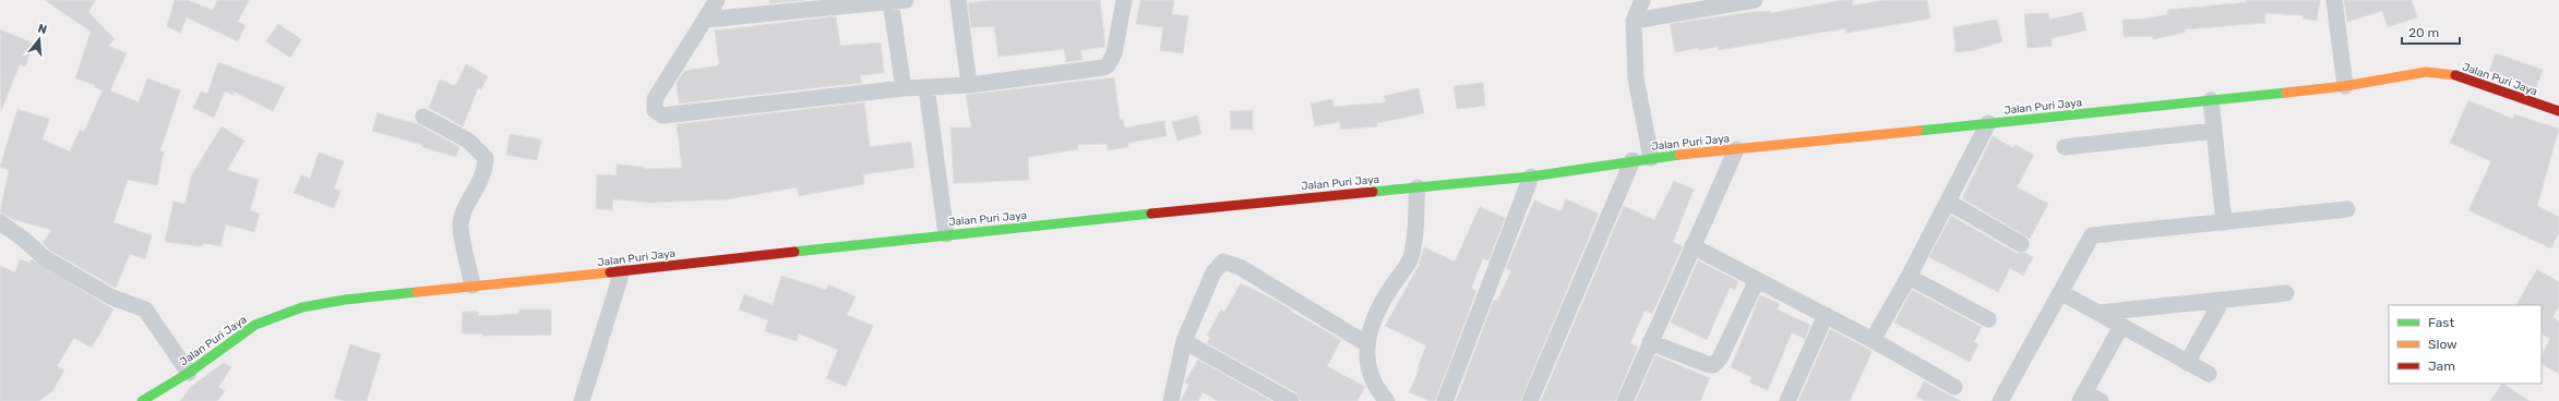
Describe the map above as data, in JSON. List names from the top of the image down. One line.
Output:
{"streets":{"street":["Jalan Puri Jaya"]},"legend":["Fast","Slow","Jam"],"scale_bar":"20 m","north":"top"}
